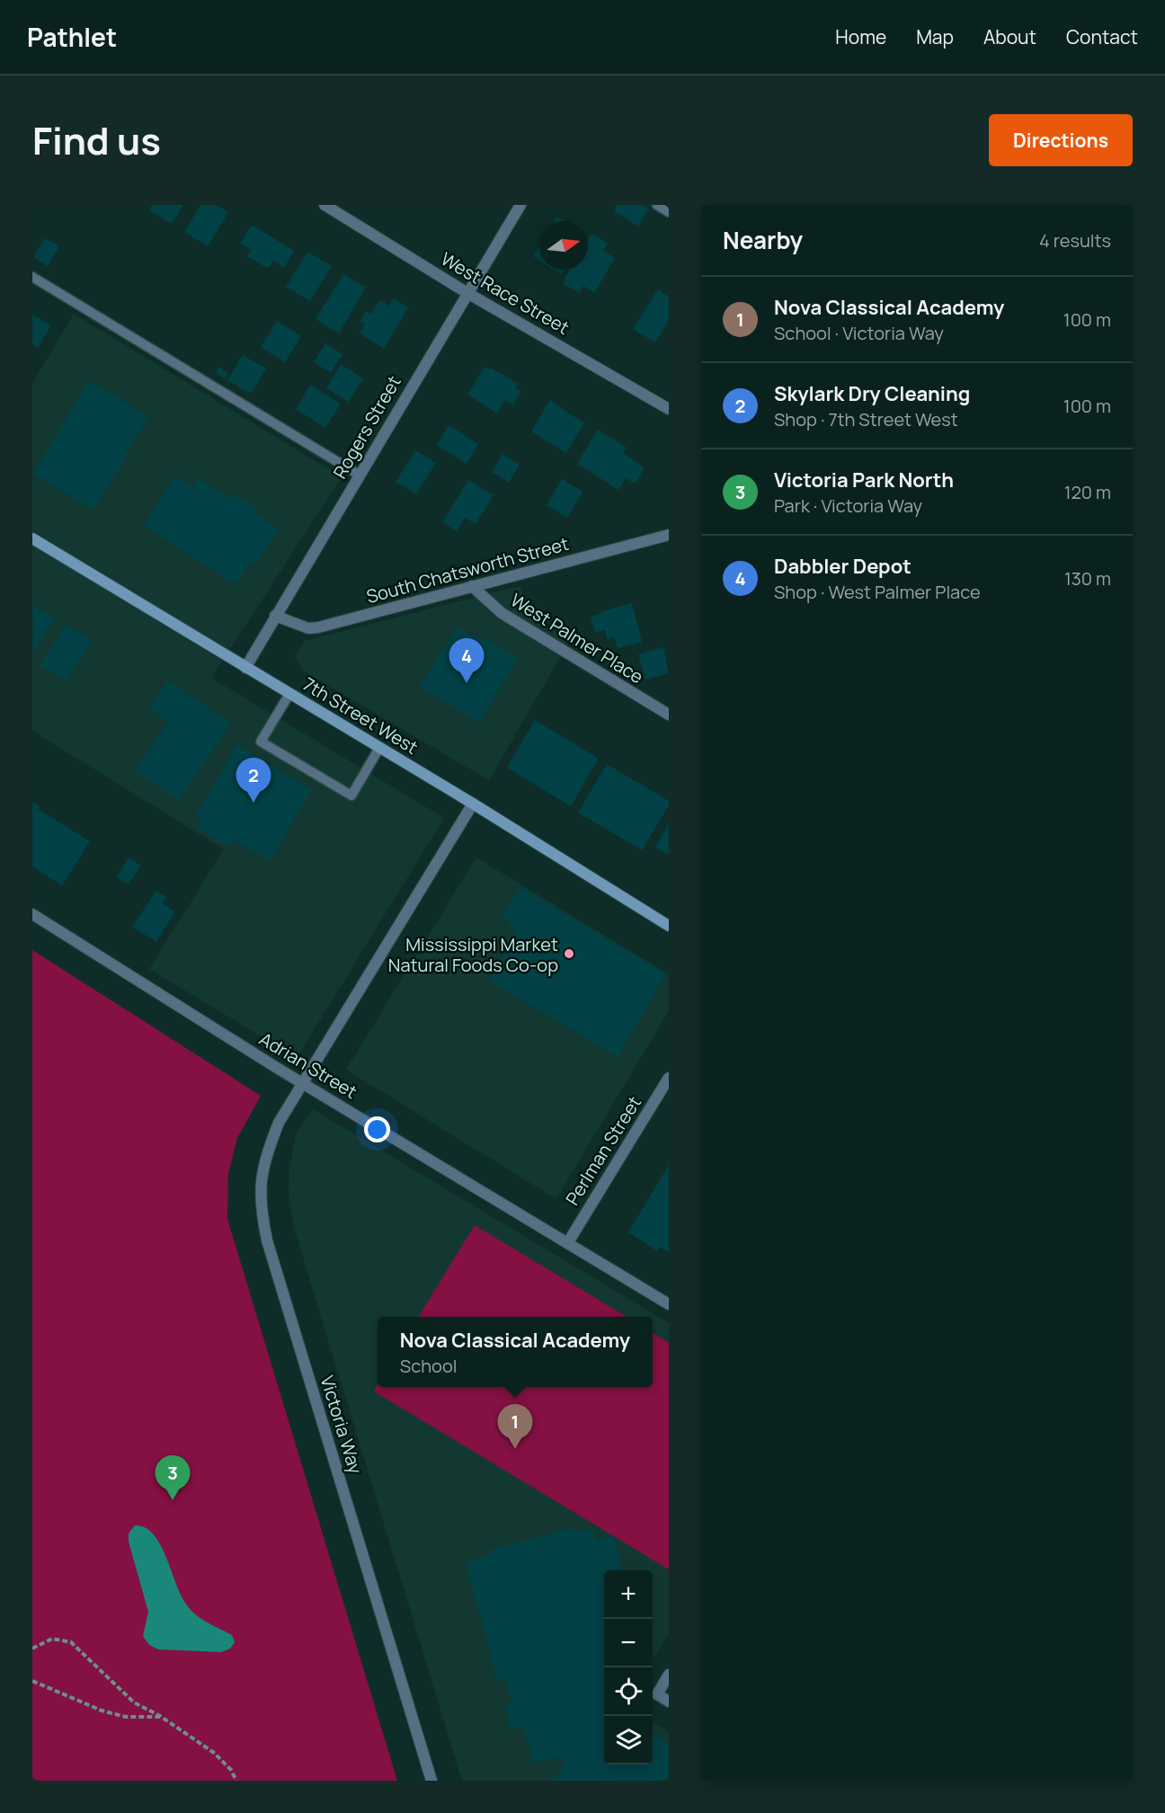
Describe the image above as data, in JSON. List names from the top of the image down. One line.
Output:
{"streets":{"main road":["7th Street West"],"street":["West Race Street","Rogers Street","South Chatsworth Street","West Palmer Place","Adrian Street","Perlman Street","Victoria Way"]},"crossings":[["West Race Street","Rogers Street"],["Rogers Street","South Chatsworth Street"],["Rogers Street","7th Street West"],["South Chatsworth Street","West Palmer Place"],["7th Street West","Victoria Way"],["Adrian Street","Perlman Street"],["Adrian Street","Victoria Way"]],"places":["Mississippi Market Natural Foods Co-op"],"north":"right","page":{"header":"Pathlet","nav":["Home","Map","About","Contact"],"title":"Find us","buttons":"Directions","heading":["Nearby","4 results"],"list":[{"mark":"1","name":"Nova Classical Academy","note":"School · Victoria Way","value":"100 m"},{"mark":"2","name":"Skylark Dry Cleaning","note":"Shop · 7th Street West","value":"100 m"},{"mark":"3","name":"Victoria Park North","note":"Park · Victoria Way","value":"120 m"},{"mark":"4","name":"Dabbler Depot","note":"Shop · West Palmer Place","value":"130 m"}],"pins":["4","2","1","3"],"popup":["Nova Classical Academy","School"],"map_buttons":["+","−"]}}
